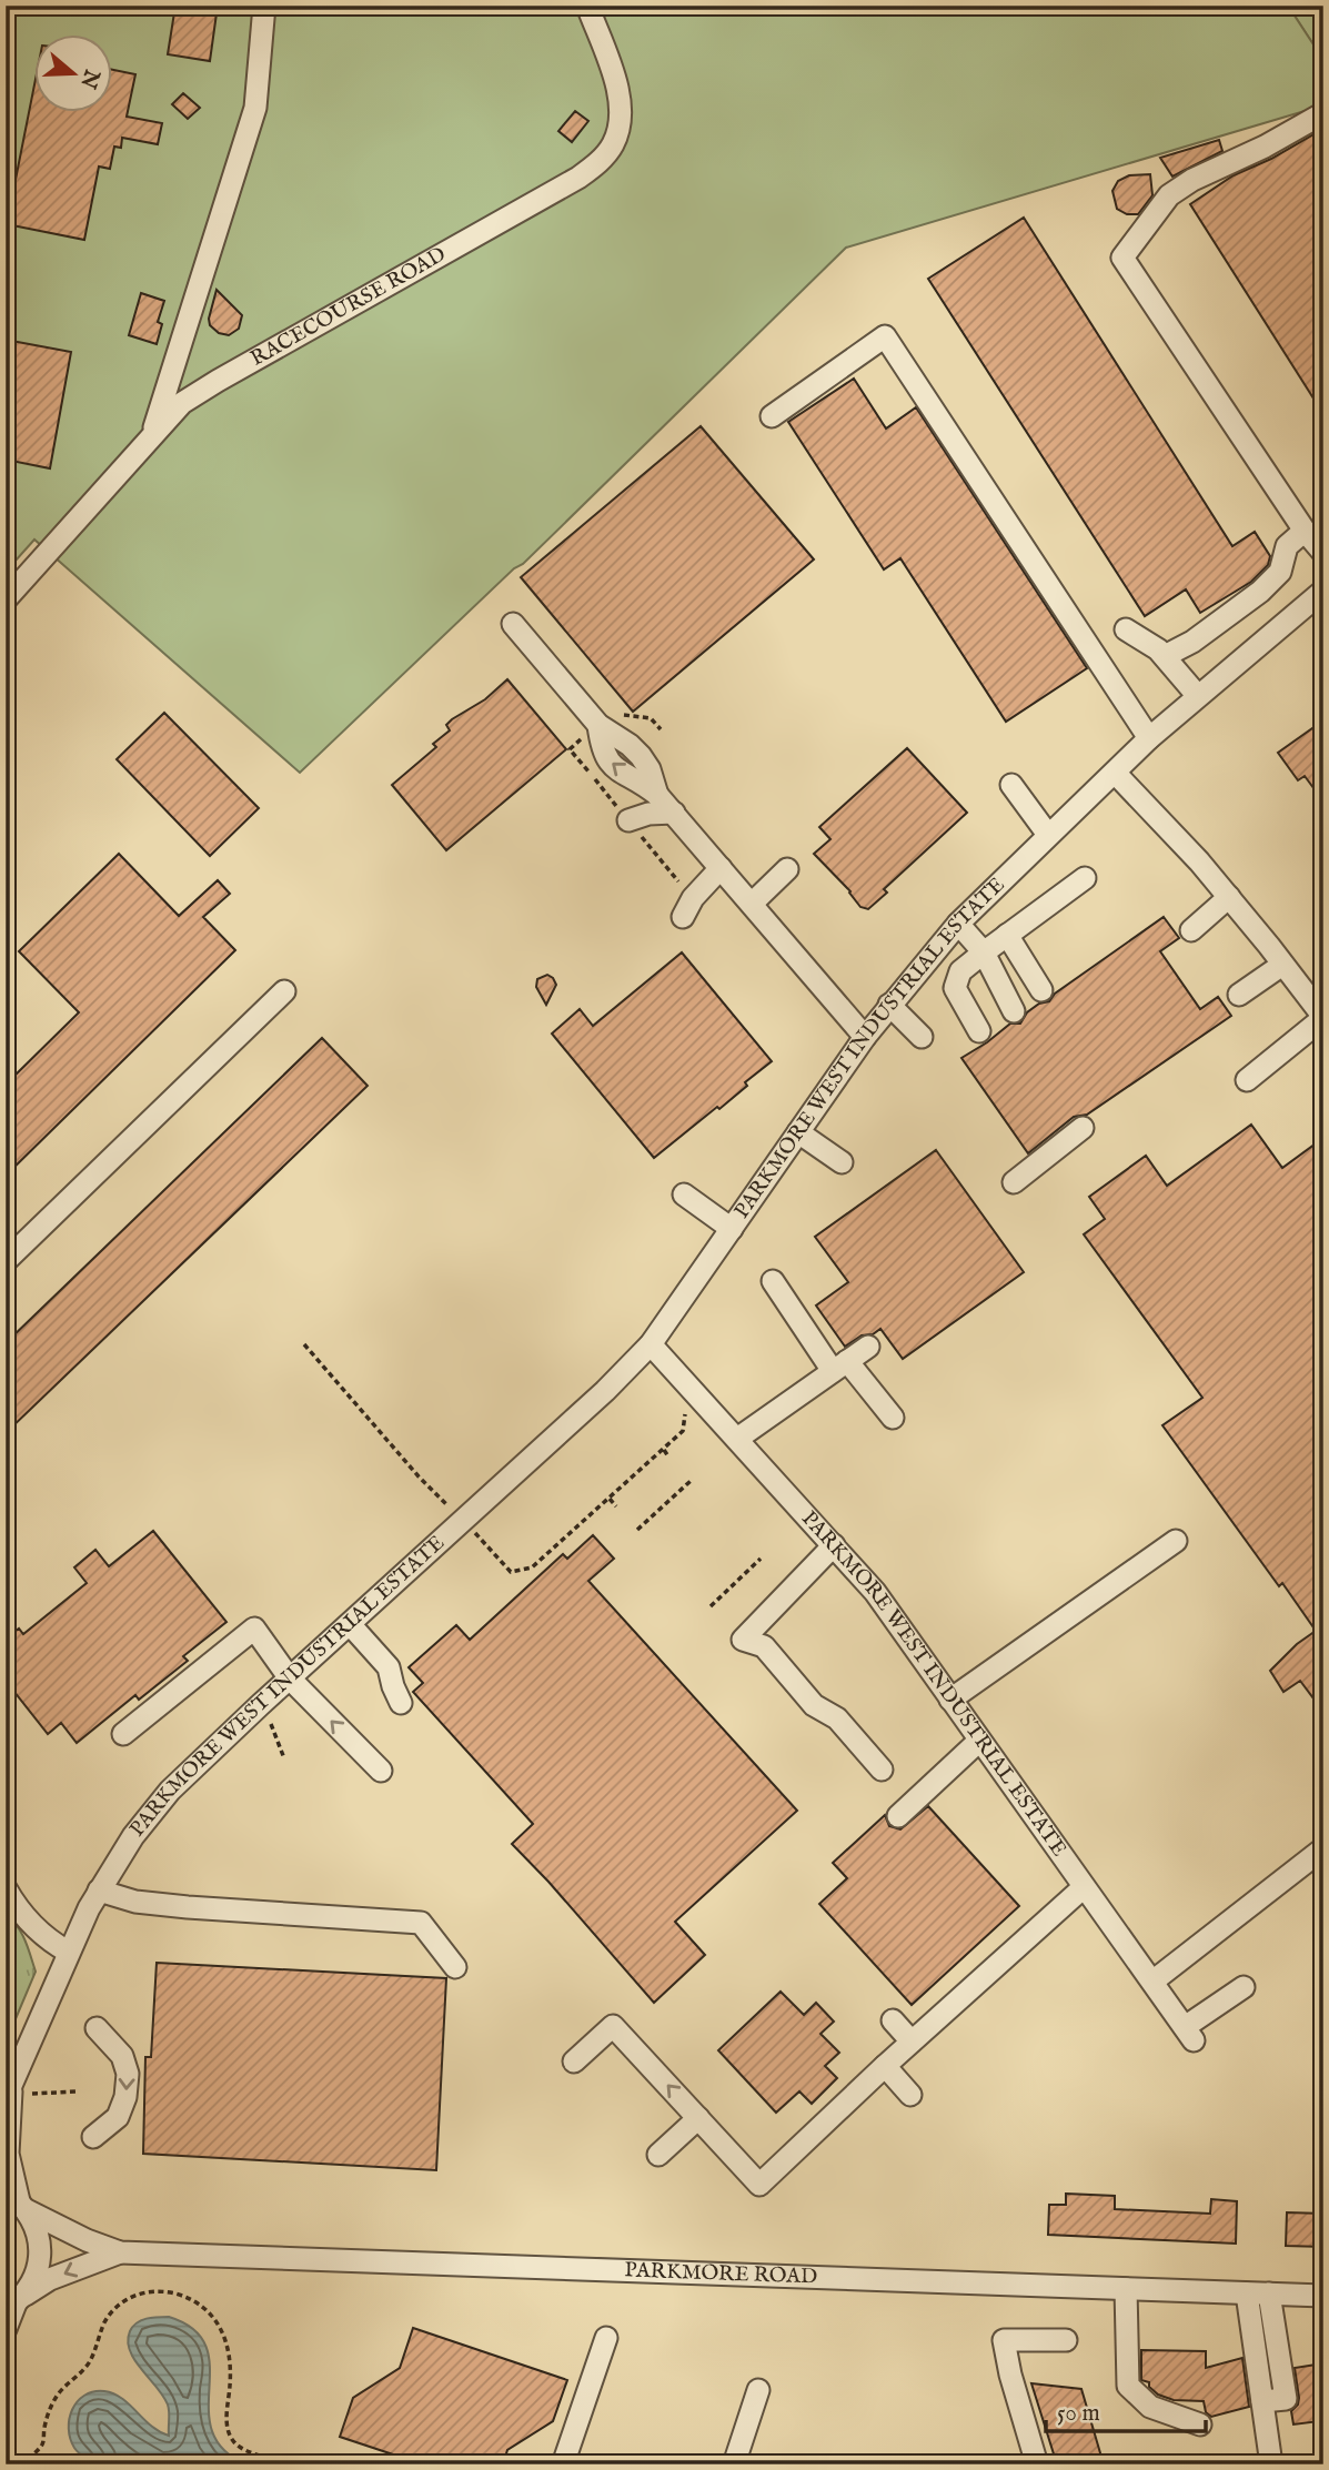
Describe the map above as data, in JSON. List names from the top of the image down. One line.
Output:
{"streets":{"street":["RACECOURSE ROAD","PARKMORE WEST INDUSTRIAL ESTATE","PARKMORE ROAD"]},"crossings":[["PARKMORE WEST INDUSTRIAL ESTATE","PARKMORE ROAD"]],"scale_bar":"50 m","north":"right"}
